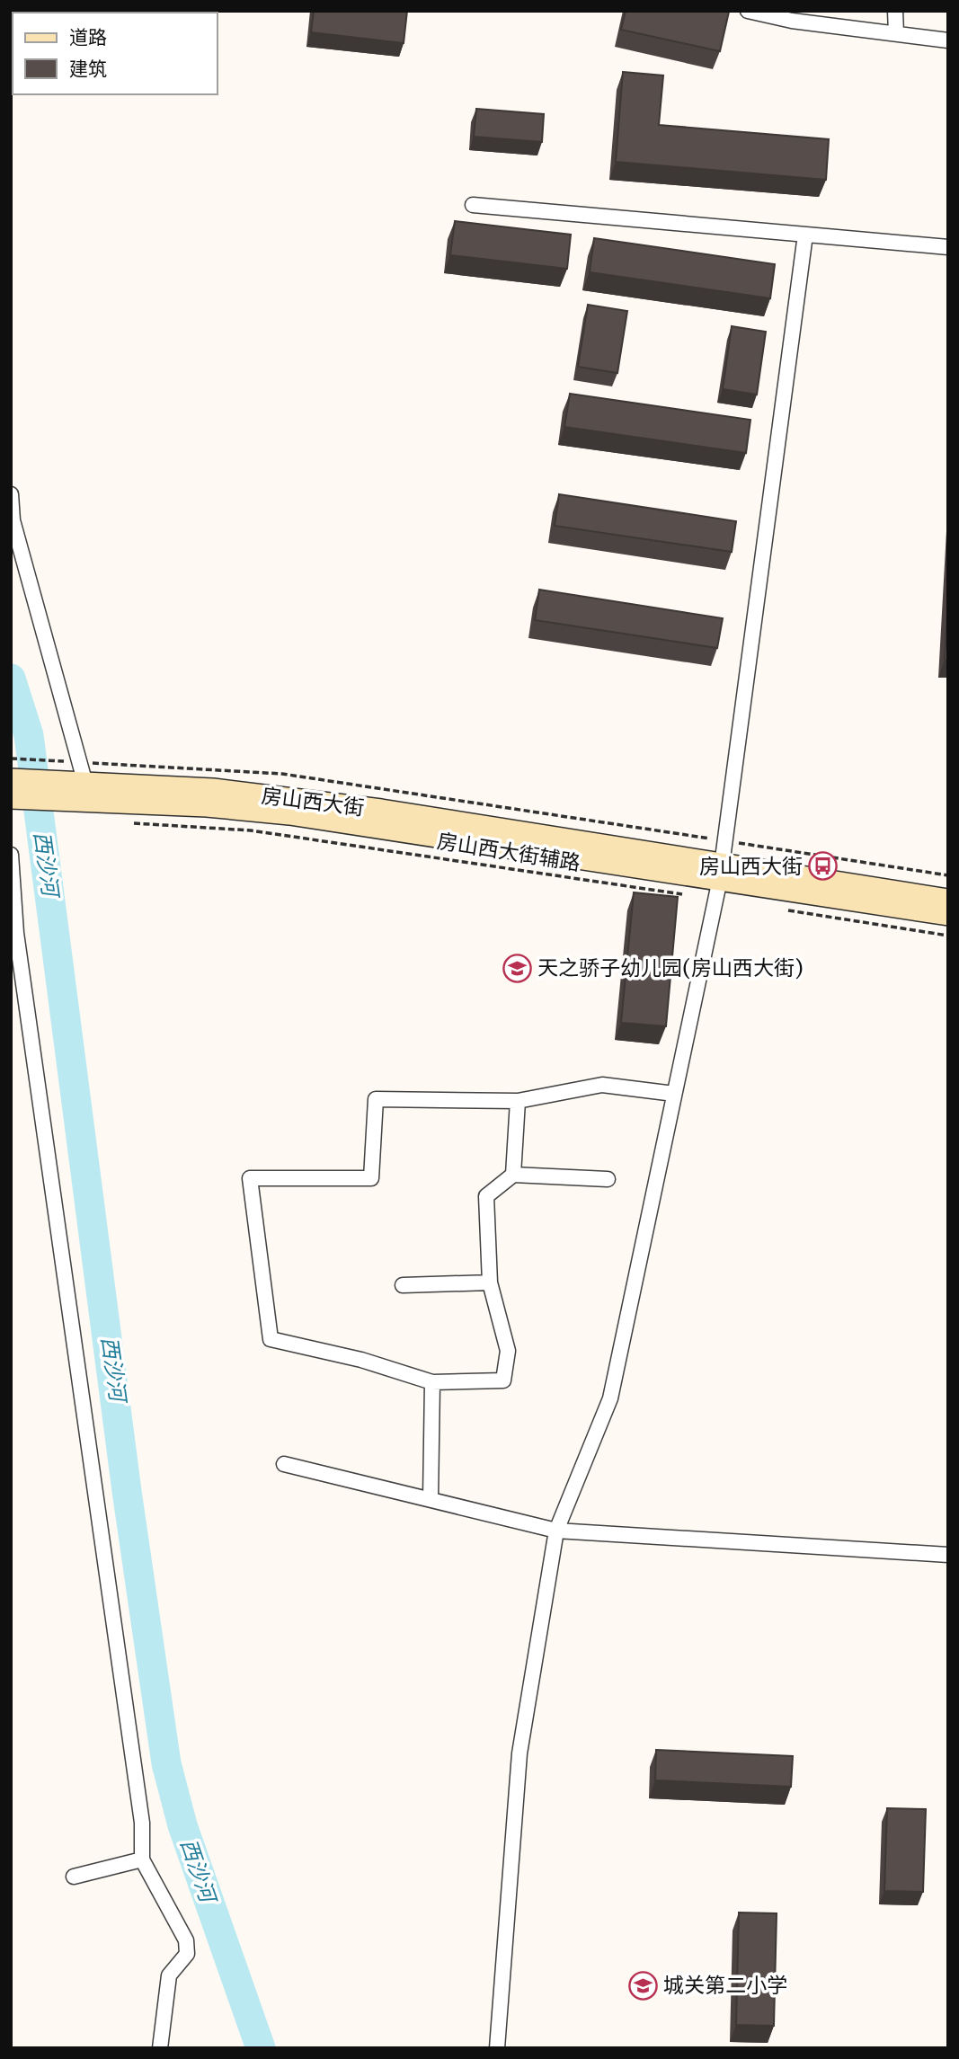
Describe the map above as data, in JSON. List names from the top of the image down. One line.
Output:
{"streets":{"main road":["房山西大街"],"path":["房山西大街辅路"]},"water":["西沙河"],"places":{"bus stop":["房山西大街"],"school or university":["天之骄子幼儿园(房山西大街)","城关第二小学"]},"legend":["道路","建筑"]}
